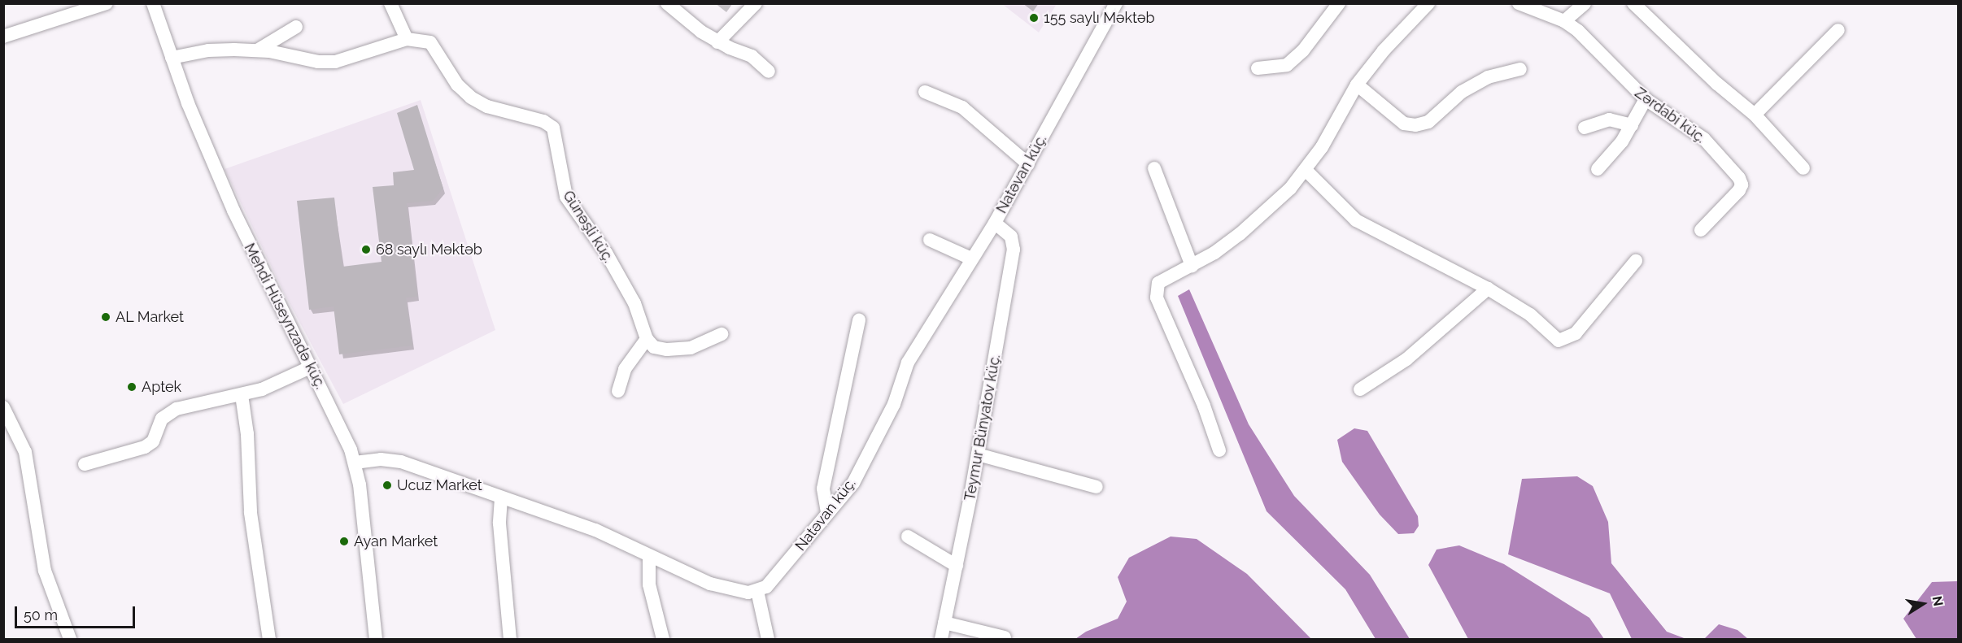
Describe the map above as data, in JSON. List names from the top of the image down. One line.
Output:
{"streets":{"street":["Zərdabi küç.","Natəvan küç.","Günəşli küç.","Mehdi Hüseynzadə küç.","Teymur Bünyatov küç."]},"crossings":[["Natəvan küç.","Teymur Bünyatov küç."],["Günəşli küç.","Mehdi Hüseynzadə küç."]],"places":["155 saylı Məktəb","68 saylı Məktəb","AL Market","Aptek","Ucuz Market","Ayan Market"],"scale_bar":"50 m","north":"right"}
